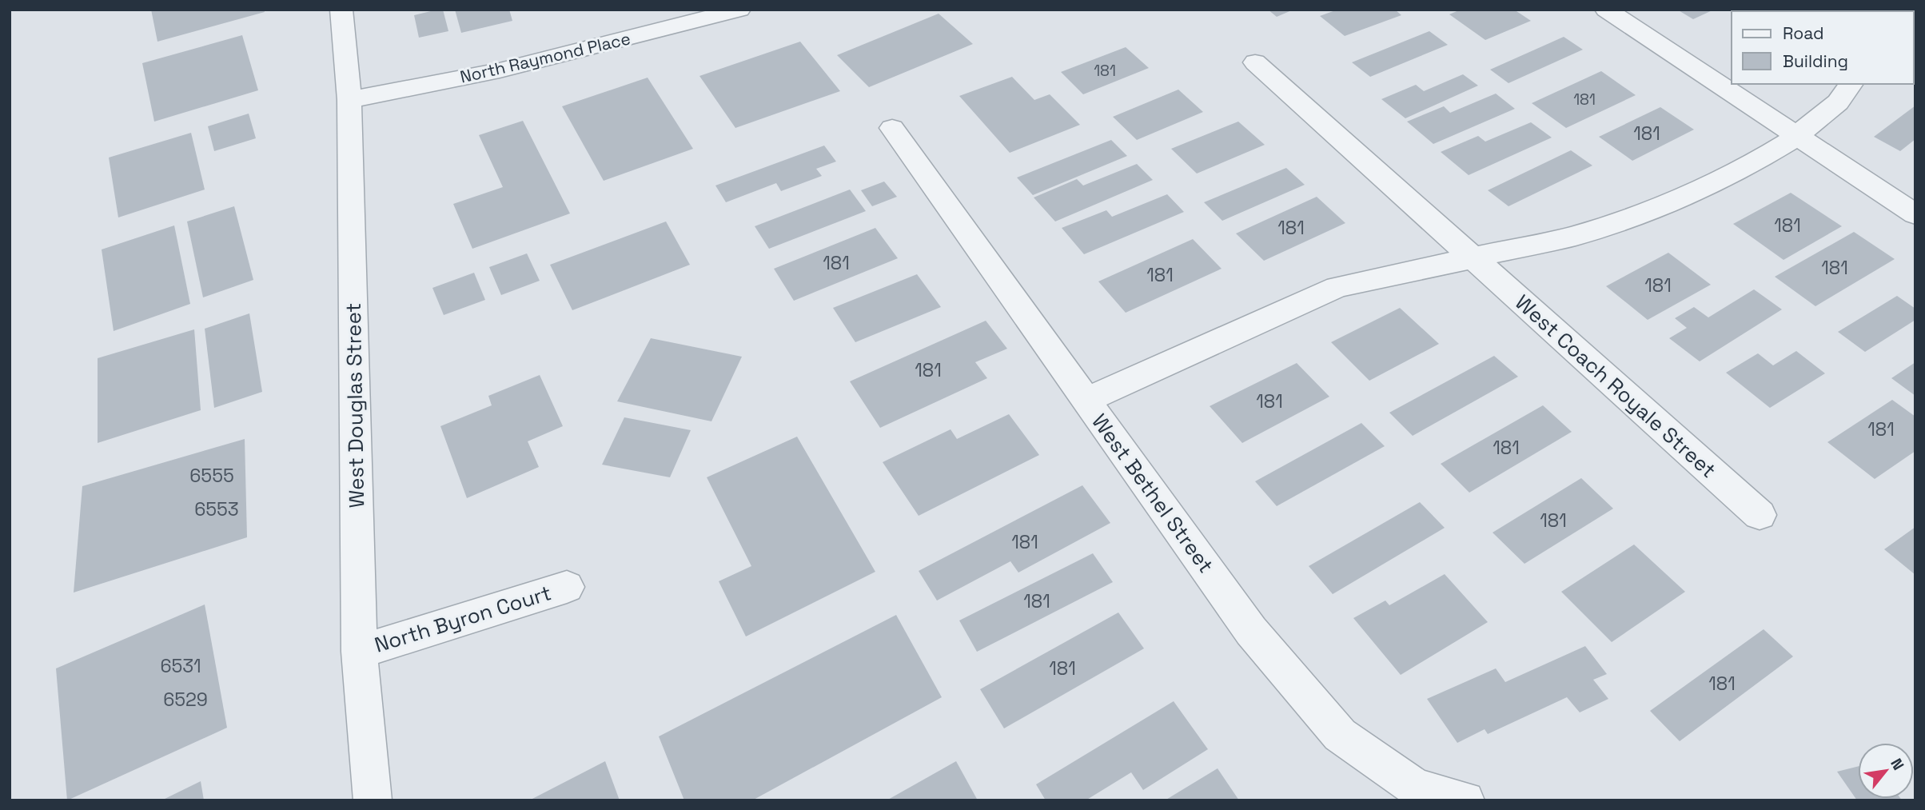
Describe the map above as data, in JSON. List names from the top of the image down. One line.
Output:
{"streets":{"street":["North Raymond Place","West Coach Royale Street","West Douglas Street","West Bethel Street","North Byron Court"]},"crossings":[["North Raymond Place","West Douglas Street"],["West Douglas Street","North Byron Court"]],"house_numbers":["181","181","181","181","181","181","181","181","181","181","181","181","181","6555","6553","181","181","181","6531","181","181","6529"],"legend":["Road","Building"],"north":"top right"}
